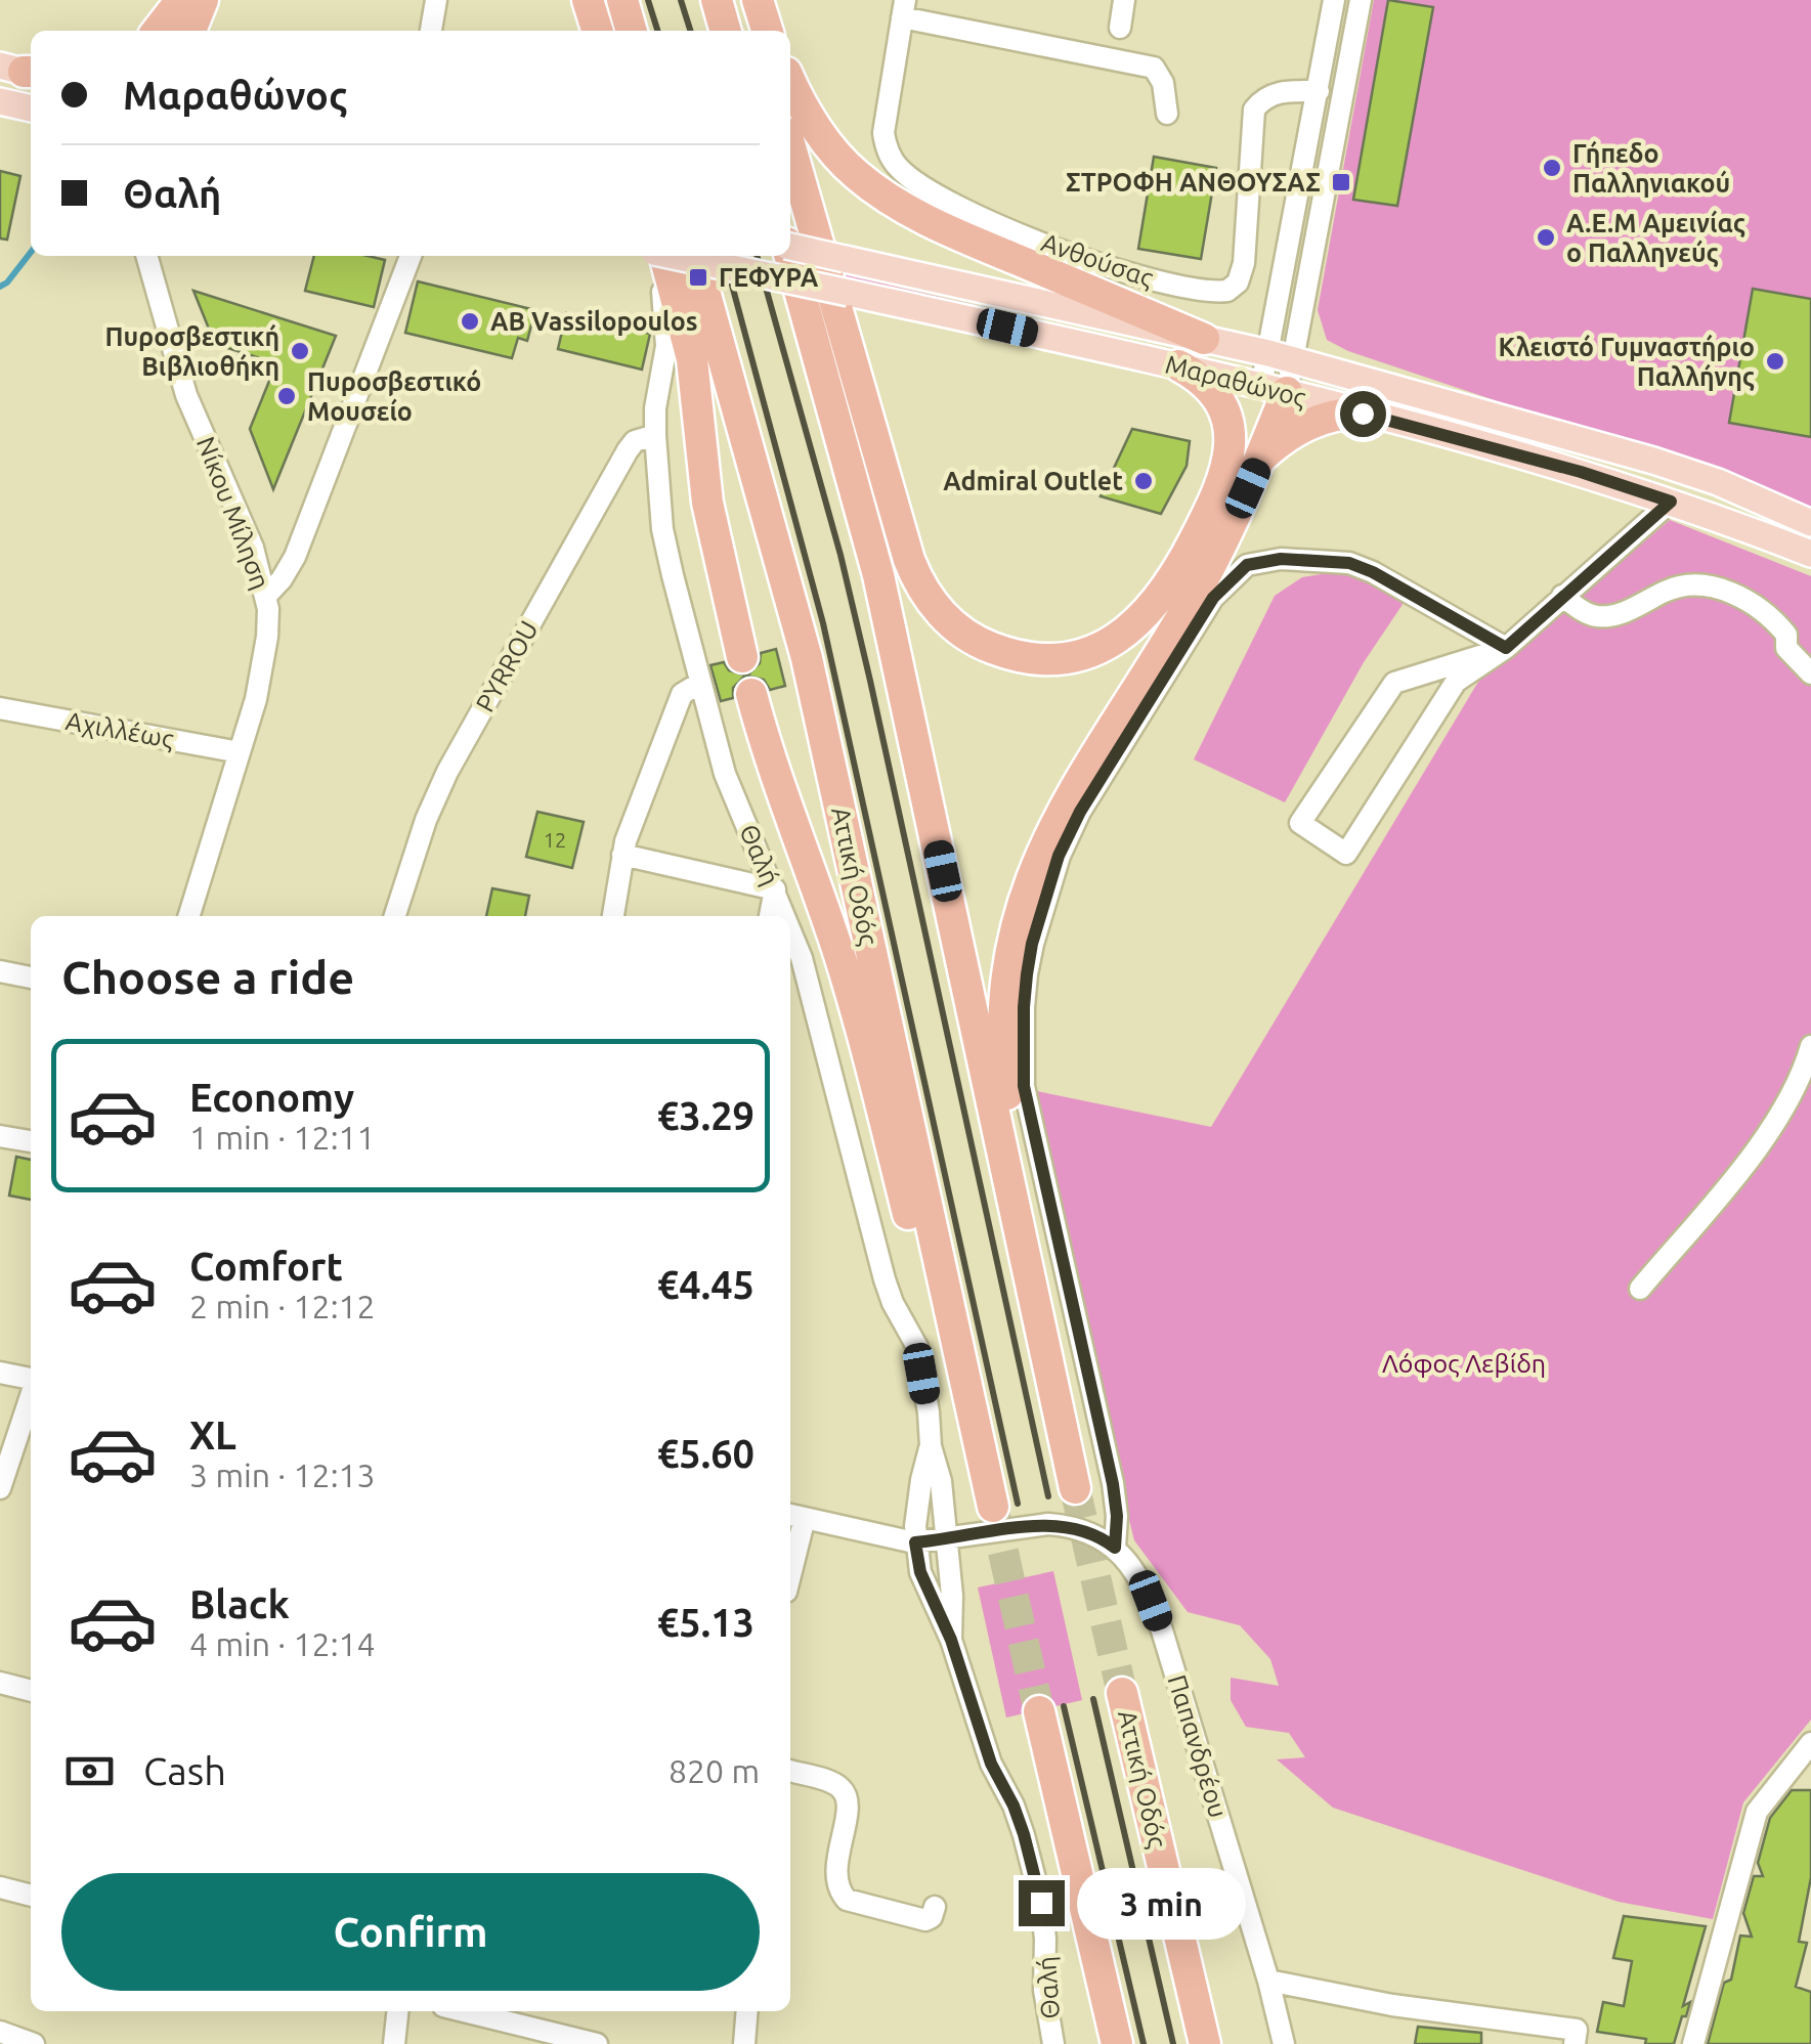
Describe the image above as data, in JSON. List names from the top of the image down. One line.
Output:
{"streets":{"highway":["Αττική Οδός"],"main road":["Μαραθώνος"],"street":["Ανθούσας","Νίκου Μίληση","PYRROU","Αχιλλέως","Θαλή","Παπανδρέου"]},"crossings":[["Νίκου Μίληση","Αχιλλέως"],["PYRROU","Θαλή"]],"parks":["Λόφος Λεβίδη"],"places":{"other":["Γήπεδο Παλληνιακού","Α.Ε.Μ Αμεινίας ο Παλληνεύς","AB Vassilopoulos","Πυροσβεστική Βιβλιοθήκη","Κλειστό Γυμναστήριο Παλλήνης","Πυροσβεστικό Μουσείο","Admiral Outlet"],"transit":["ΣΤΡΟΦΗ ΑΝΘΟΥΣΑΣ","ΓΕΦΥΡΑ"]},"house_numbers":["12"],"page":{"banner":["Μαραθώνος","Θαλή"],"heading":"Choose a ride","list":[{"name":"Economy","note":"1 min · 12:11","value":"€3.29"},{"name":"Comfort","note":"2 min · 12:12","value":"€4.45"},{"name":"XL","note":"3 min · 12:13","value":"€5.60"},{"name":"Black","note":"4 min · 12:14","value":"€5.13"}],"pay":["Cash","820 m"],"buttons":"Confirm","bubble":"3 min"}}
